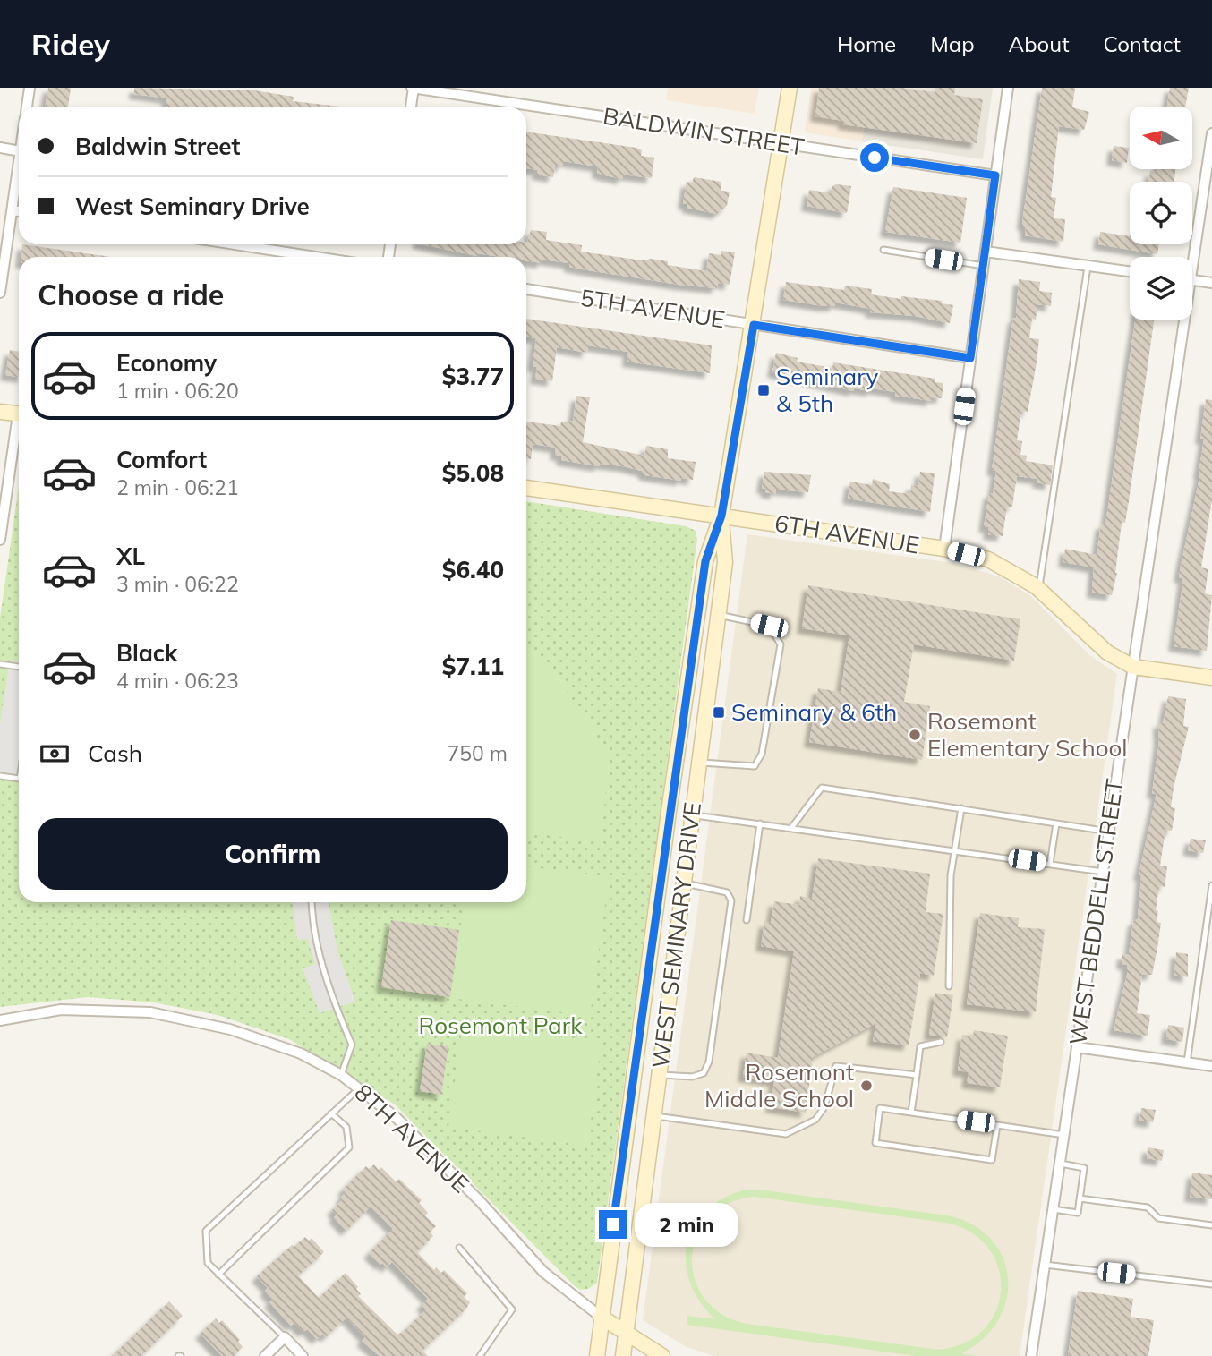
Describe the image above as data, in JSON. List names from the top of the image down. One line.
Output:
{"streets":{"main road":["6TH AVENUE","WEST SEMINARY DRIVE"],"street":["BALDWIN STREET","5TH AVENUE","WEST BEDDELL STREET","8TH AVENUE"]},"crossings":[["BALDWIN STREET","WEST SEMINARY DRIVE"],["5TH AVENUE","WEST SEMINARY DRIVE"],["6TH AVENUE","WEST BEDDELL STREET"],["6TH AVENUE","WEST SEMINARY DRIVE"],["WEST SEMINARY DRIVE","8TH AVENUE"]],"parks":["Rosemont Park"],"places":{"transit":["Seminary & 5th","Seminary & 6th"],"other":["Rosemont Elementary School","Rosemont Middle School"]},"north":"left","page":{"header":"Ridey","nav":["Home","Map","About","Contact"],"banner":["Baldwin Street","West Seminary Drive"],"heading":"Choose a ride","list":[{"name":"Economy","note":"1 min · 06:20","value":"$3.77"},{"name":"Comfort","note":"2 min · 06:21","value":"$5.08"},{"name":"XL","note":"3 min · 06:22","value":"$6.40"},{"name":"Black","note":"4 min · 06:23","value":"$7.11"}],"pay":["Cash","750 m"],"buttons":"Confirm","bubble":"2 min"}}
